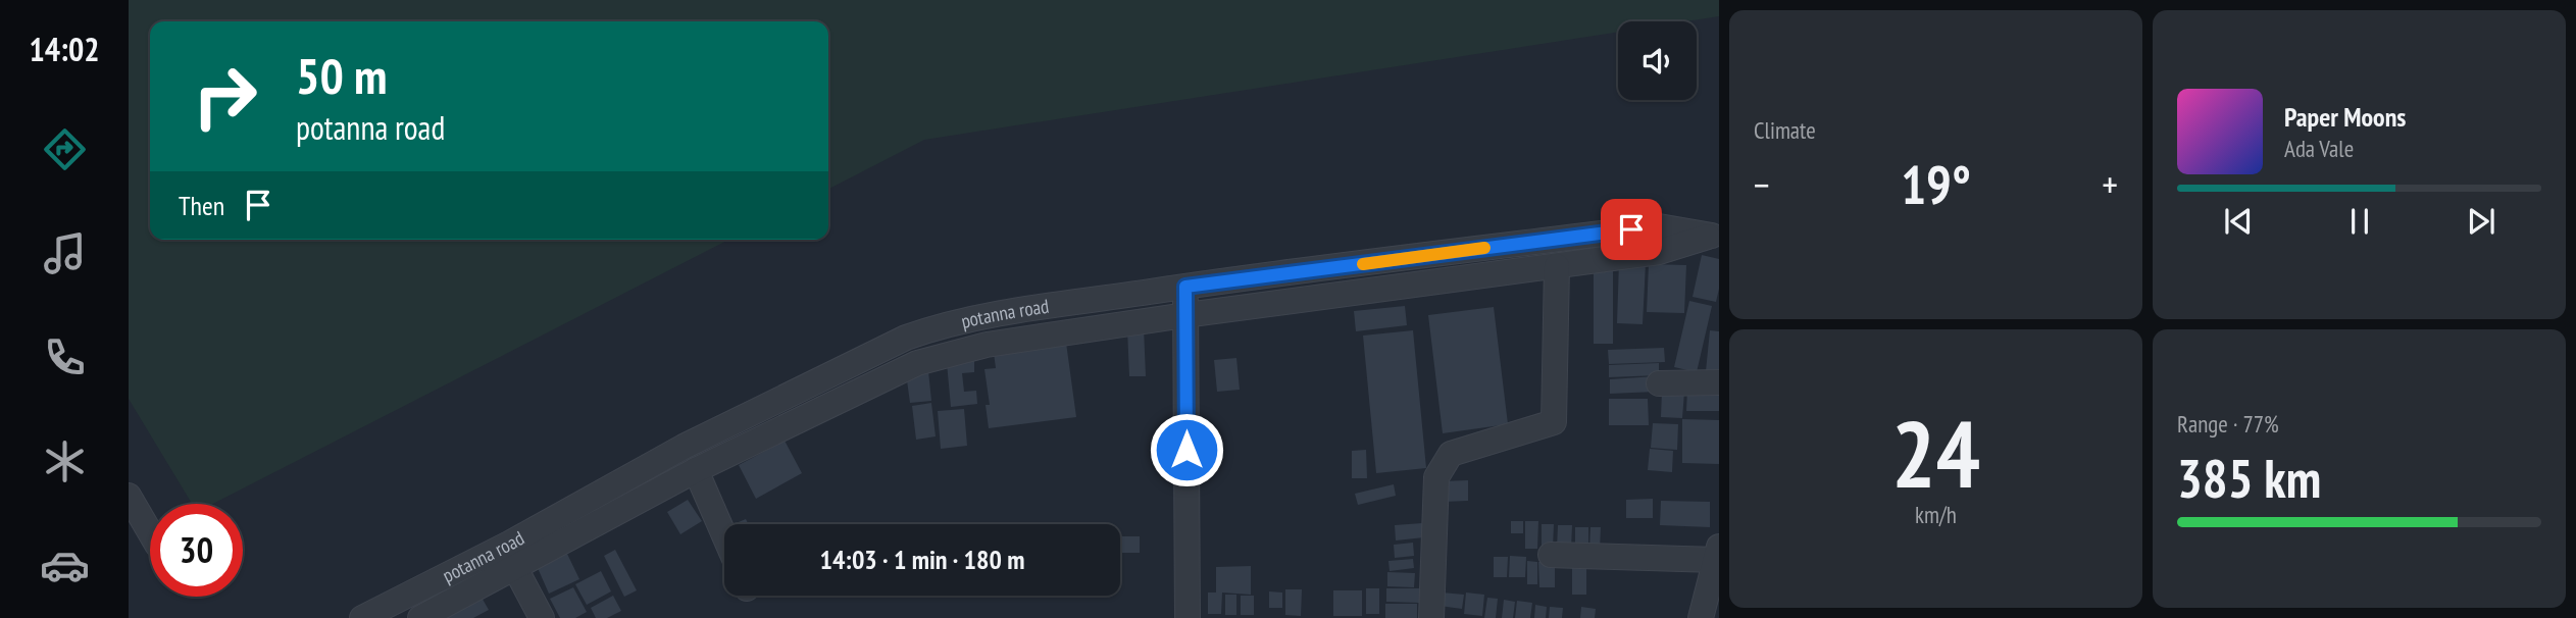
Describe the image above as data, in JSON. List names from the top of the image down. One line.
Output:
{"streets":{"street":["potanna road"]},"page":{"tabs":"14:02","tile":["Climate",["24","km/h"],["Range · 77%","385 km"]],"turn":["50 m","potanna road"],"song":["Paper Moons","Ada Vale"],"heat":["−","19°","+"],"then":"Then","limit":"30","trip":"14:03 · 1 min · 180 m"}}
